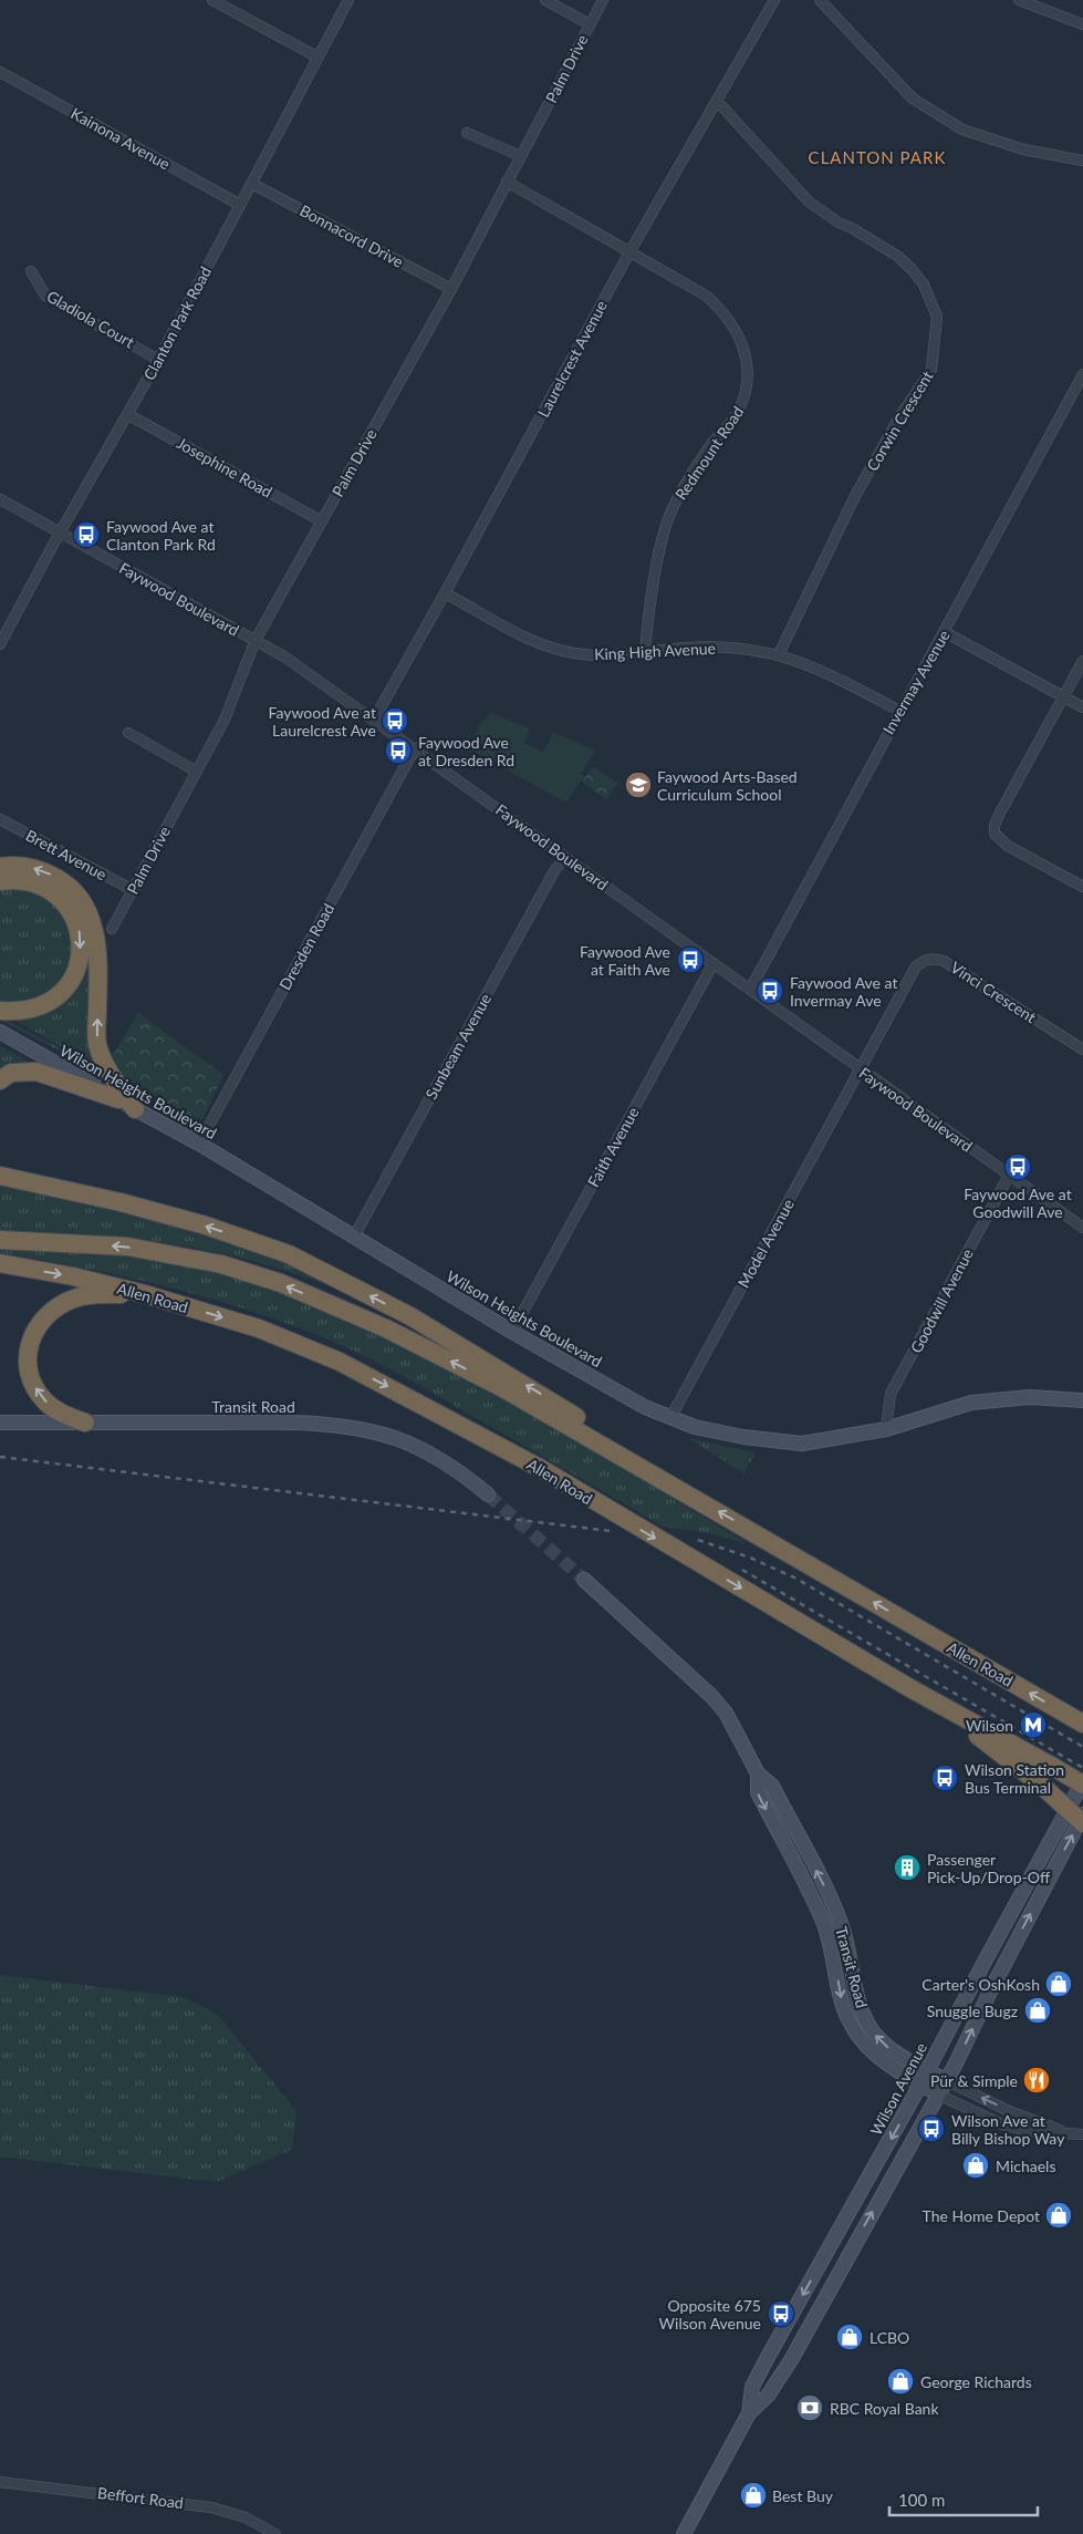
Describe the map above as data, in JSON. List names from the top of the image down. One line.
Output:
{"streets":{"highway":["Allen Road"],"main road":["Wilson Heights Boulevard","Transit Road","Wilson Avenue"],"street":["Palm Drive","Kainona Avenue","Bonnacord Drive","Gladiola Court","Clanton Park Road","Laurelcrest Avenue","Corwin Crescent","Redmount Road","Josephine Road","Faywood Boulevard","King High Avenue","Invermay Avenue","Brett Avenue","Dresden Road","Vinci Crescent","Sunbeam Avenue","Faith Avenue","Model Avenue","Goodwill Avenue","Beffort Road"]},"crossings":[["Palm Drive","Bonnacord Drive"],["Palm Drive","Redmount Road"],["Palm Drive","Josephine Road"],["Palm Drive","Faywood Boulevard"],["Palm Drive","Brett Avenue"],["Kainona Avenue","Clanton Park Road"],["Bonnacord Drive","Clanton Park Road"],["Gladiola Court","Clanton Park Road"],["Clanton Park Road","Josephine Road"],["Clanton Park Road","Faywood Boulevard"],["Laurelcrest Avenue","Corwin Crescent"],["Laurelcrest Avenue","Redmount Road"],["Laurelcrest Avenue","Faywood Boulevard"],["Laurelcrest Avenue","King High Avenue"],["Corwin Crescent","King High Avenue"],["Redmount Road","King High Avenue"],["Faywood Boulevard","Invermay Avenue"],["Faywood Boulevard","Dresden Road"],["Faywood Boulevard","Vinci Crescent"],["Faywood Boulevard","Sunbeam Avenue"],["Faywood Boulevard","Faith Avenue"],["Faywood Boulevard","Model Avenue"],["Faywood Boulevard","Goodwill Avenue"],["King High Avenue","Invermay Avenue"],["Dresden Road","Wilson Heights Boulevard"],["Vinci Crescent","Model Avenue"],["Sunbeam Avenue","Wilson Heights Boulevard"],["Wilson Heights Boulevard","Faith Avenue"],["Wilson Heights Boulevard","Model Avenue"],["Wilson Heights Boulevard","Goodwill Avenue"],["Allen Road","Wilson Avenue"],["Transit Road","Wilson Avenue"]],"districts":["CLANTON PARK"],"places":{"bus stop":["Faywood Ave at Clanton Park Rd","Faywood Ave at Laurelcrest Ave","Faywood Ave at Dresden Rd","Faywood Ave at Faith Ave","Faywood Ave at Invermay Ave","Faywood Ave at Goodwill Ave","Wilson Station Bus Terminal","Wilson Ave at Billy Bishop Way","Opposite 675 Wilson Avenue"],"school or university":["Faywood Arts-Based Curriculum School"],"metro station":["Wilson"],"building":["Passenger Pick-Up/Drop-Off"],"shop":["Carter's OshKosh","Snuggle Bugz","Michaels","The Home Depot","LCBO","George Richards","Best Buy"],"restaurant":["Pür & Simple"],"bank":["RBC Royal Bank"]},"scale_bar":"100 m"}
